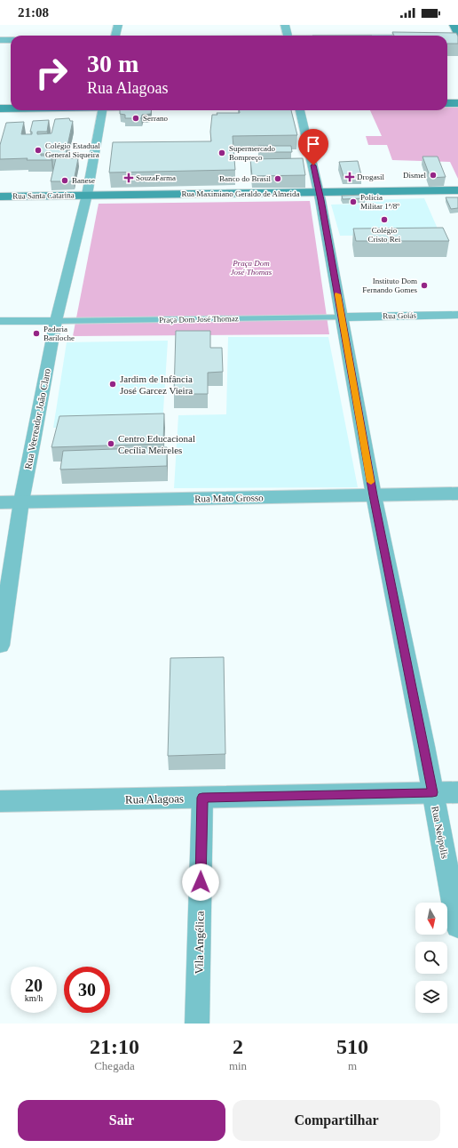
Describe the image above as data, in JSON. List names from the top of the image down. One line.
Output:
{"streets":{"main road":["Rua Maximiano Geraldo de Almeida","Rua Santa Catarina"],"street":["Rua Goiás","Praça Dom José Thomaz","Rua Veereador João Claro","Rua Mato Grosso","Rua Alagoas","Rua Neópolis","Vila Angélica"]},"crossings":[["Rua Maximiano Geraldo de Almeida","Rua Santa Catarina"],["Rua Maximiano Geraldo de Almeida","Rua Veereador João Claro"],["Rua Maximiano Geraldo de Almeida","Rua Neópolis"],["Rua Santa Catarina","Rua Veereador João Claro"],["Rua Goiás","Praça Dom José Thomaz"],["Rua Goiás","Rua Neópolis"],["Praça Dom José Thomaz","Rua Veereador João Claro"],["Praça Dom José Thomaz","Rua Neópolis"],["Rua Veereador João Claro","Rua Mato Grosso"],["Rua Mato Grosso","Rua Neópolis"],["Rua Alagoas","Rua Neópolis"],["Rua Alagoas","Vila Angélica"]],"parks":["Praça Dom José Thomas"],"places":{"other":["Serrano","Colégio Estadual General Siqueira","Supermercado Bompreço","Dismel","Banco do Brasil","Banese","Policia Militar 1ª/8º","Colégio Cristo Rei","Instituto Dom Fernando Gomes","Padaria Bariloche","Jardim de Infância José Garcez Vieira","Centro Educacional Cecília Meireles"],"health":["Drogasil","SouzaFarma"]},"north":"bottom","page":{"status":"21:08","turn":["30 m","Rua Alagoas"],"speed":"20 km/h","limit":"30","eta":["21:10","Chegada","2","min","510","m"],"buttons":["Sair","Compartilhar"]}}
